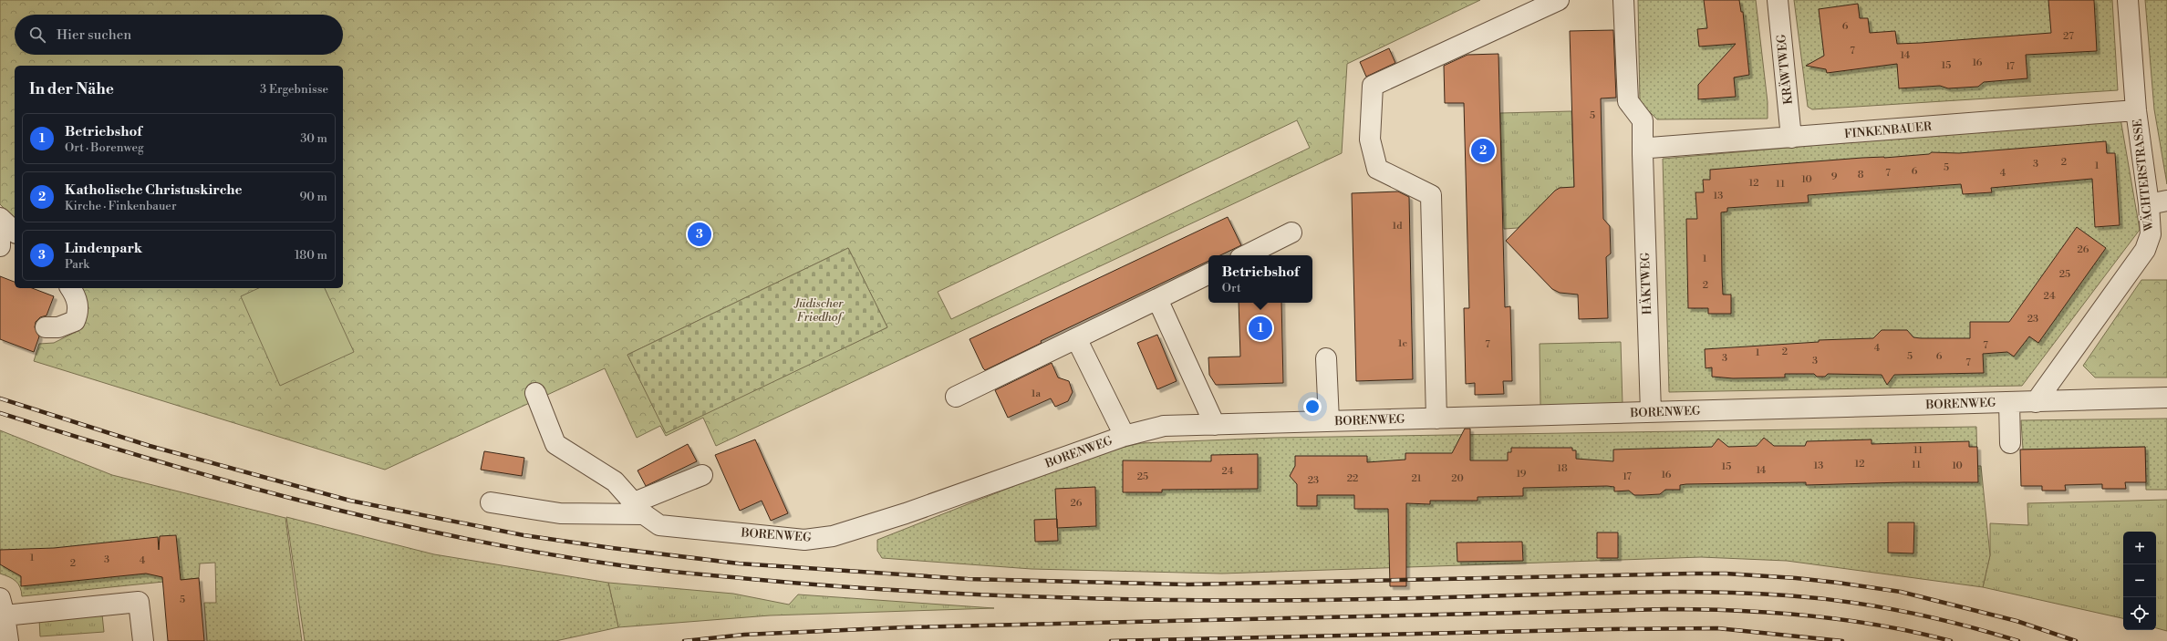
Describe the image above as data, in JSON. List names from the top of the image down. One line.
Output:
{"streets":{"street":["KRÄWTWEG","FINKENBAUER","WÄCHTERSTRASSE","HÄKTWEG","BORENWEG"]},"crossings":[["KRÄWTWEG","FINKENBAUER"],["FINKENBAUER","WÄCHTERSTRASSE"],["FINKENBAUER","HÄKTWEG"],["WÄCHTERSTRASSE","BORENWEG"],["HÄKTWEG","BORENWEG"]],"parks":["Jüdischer Friedhof"],"house_numbers":["6","27","7","14","16","15","17","5","2","3","1","5","6","7","4","8","9","10","12","11","13","1d","26","1","25","2","24","23","1c","7","7","4","2","1","5","6","3","3","7","1a","11","12","11","13","10","15","18","14","24","19","16","25","17","22","21","20","23","26","1","3","4","2","5"],"page":{"search":"Hier suchen","heading":["In der Nähe","3 Ergebnisse"],"list":[{"mark":"1","name":"Betriebshof","note":"Ort · Borenweg","value":"30 m"},{"mark":"2","name":"Katholische Christuskirche","note":"Kirche · Finkenbauer","value":"90 m"},{"mark":"3","name":"Lindenpark","note":"Park","value":"180 m"}],"pins":["2","3","1"],"popup":["Betriebshof","Ort"],"map_buttons":["+","−"]}}
